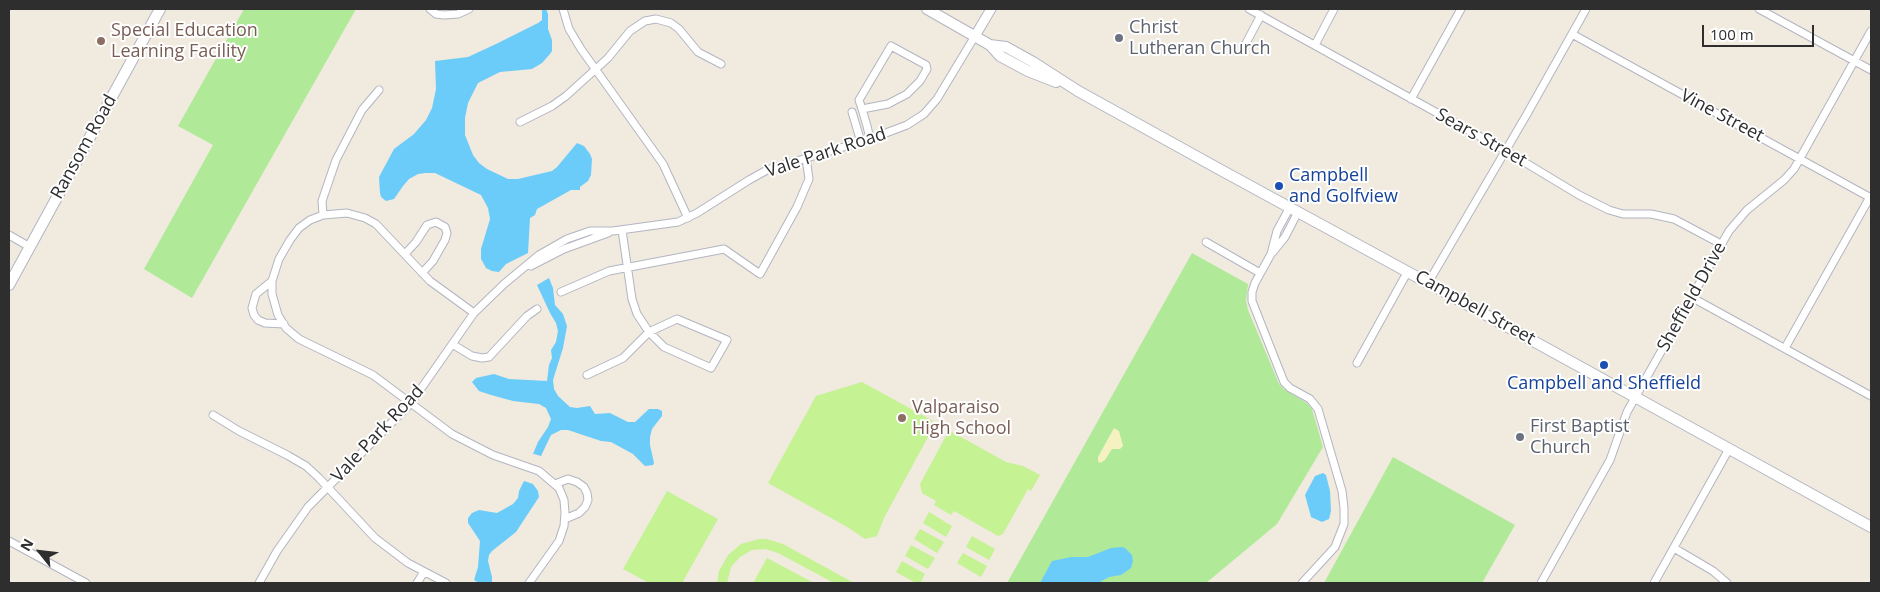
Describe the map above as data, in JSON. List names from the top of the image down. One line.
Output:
{"streets":{"main road":["Ransom Road","Campbell Street"],"street":["Vine Street","Sears Street","Vale Park Road","Sheffield Drive"]},"crossings":[["Vine Street","Sheffield Drive"],["Sears Street","Sheffield Drive"],["Vale Park Road","Campbell Street"],["Sheffield Drive","Campbell Street"]],"places":["Christ Lutheran Church","Special Education Learning Facility","Campbell and Golfview","Campbell and Sheffield","Valparaiso High School","First Baptist Church"],"scale_bar":"100 m","north":"top left"}
